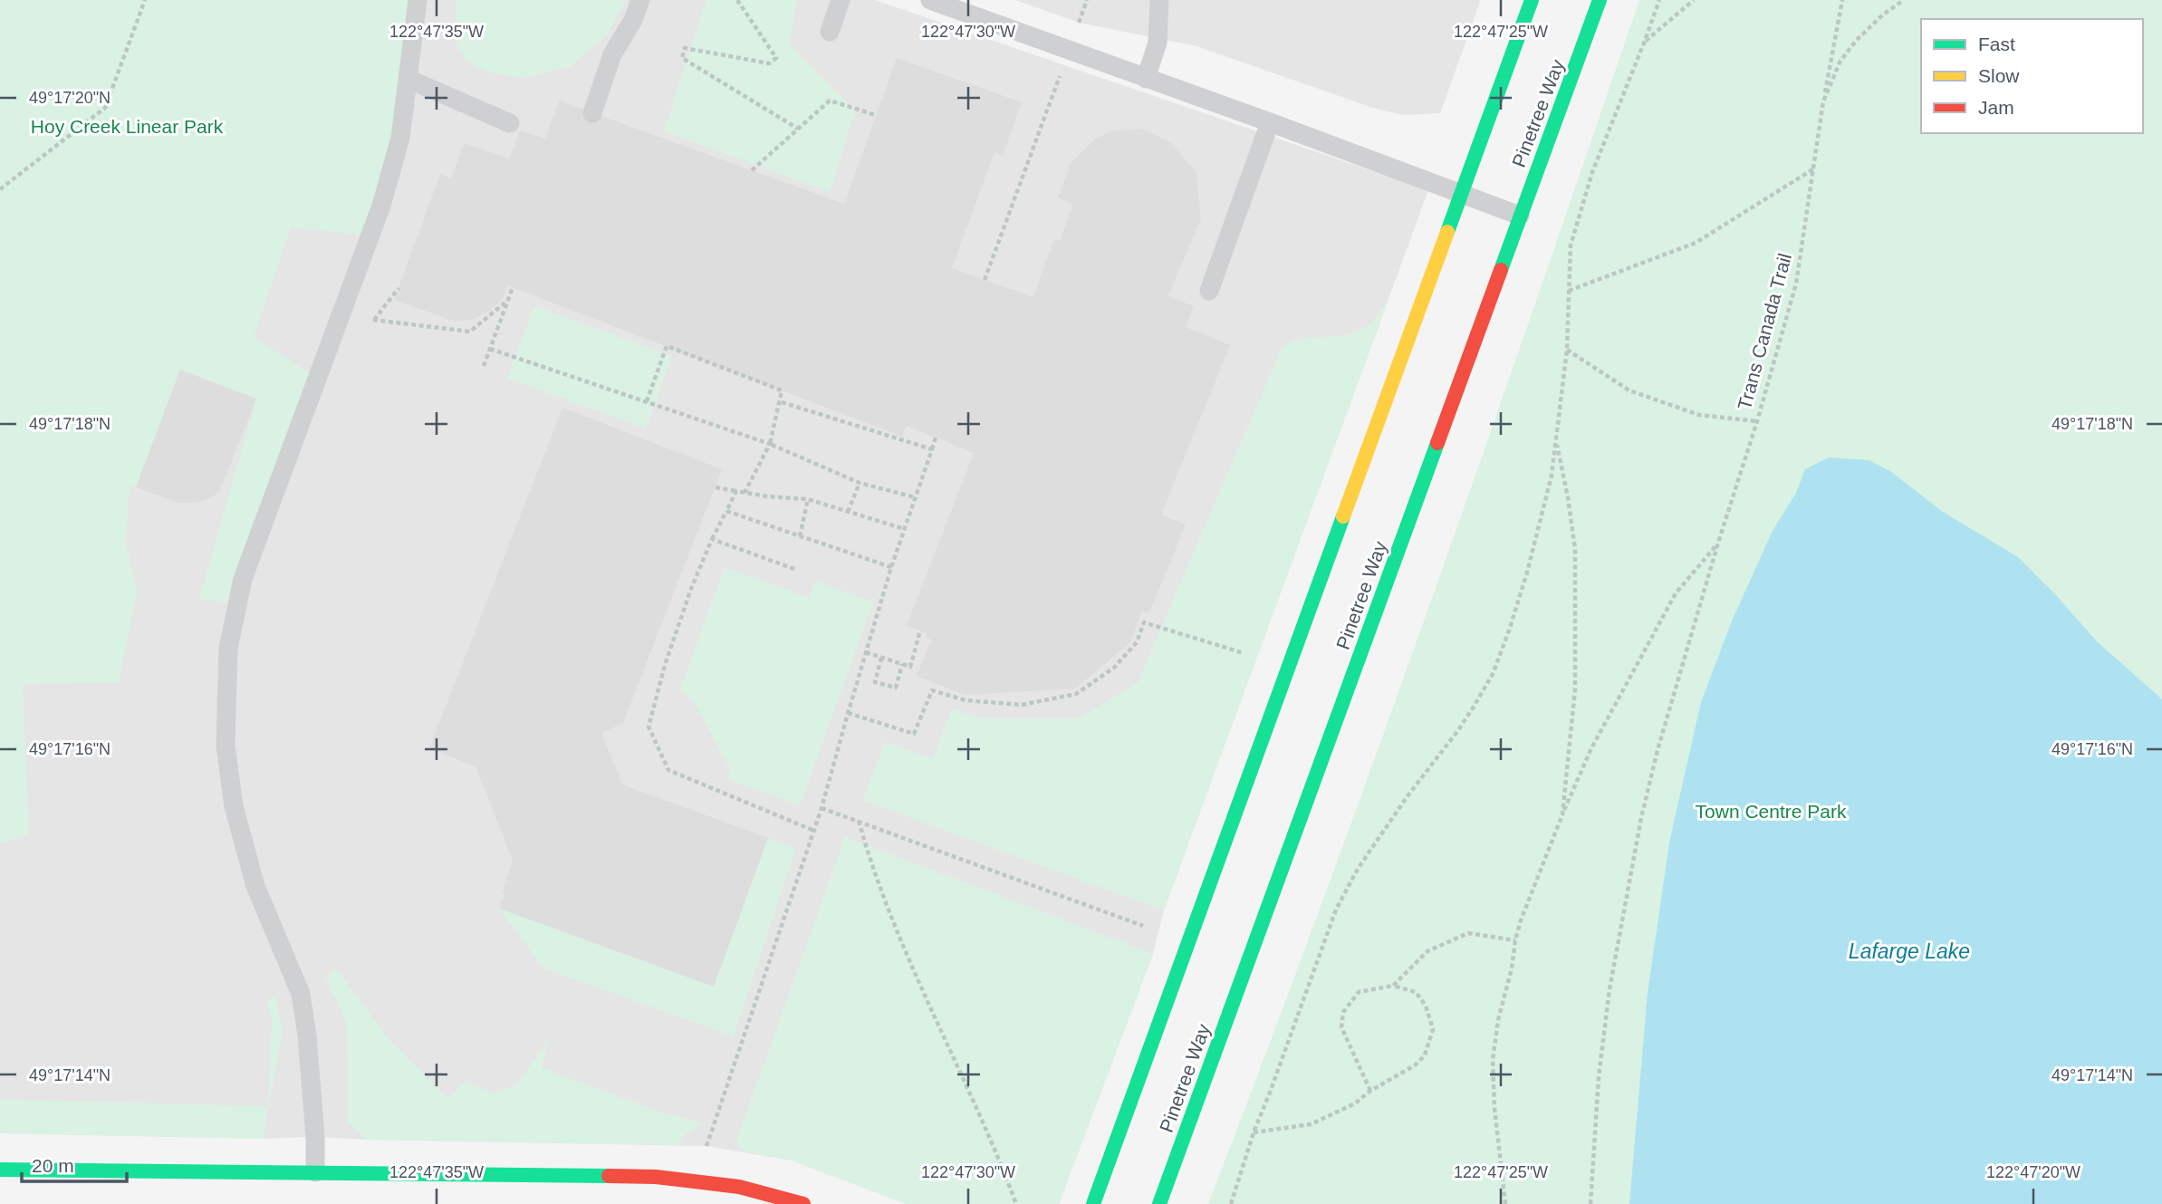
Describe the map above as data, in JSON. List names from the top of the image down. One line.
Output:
{"streets":{"main road":["Pinetree Way"],"path":["Trans Canada Trail"]},"water":["Lafarge Lake"],"parks":["Hoy Creek Linear Park","Town Centre Park"],"legend":["Fast","Slow","Jam"],"scale_bar":"20 m","coordinates":["122°47'35\"W","122°47'30\"W","122°47'25\"W","49°17'20\"N","49°17'18\"N","49°17'16\"N","49°17'14\"N","122°47'20\"W"]}
